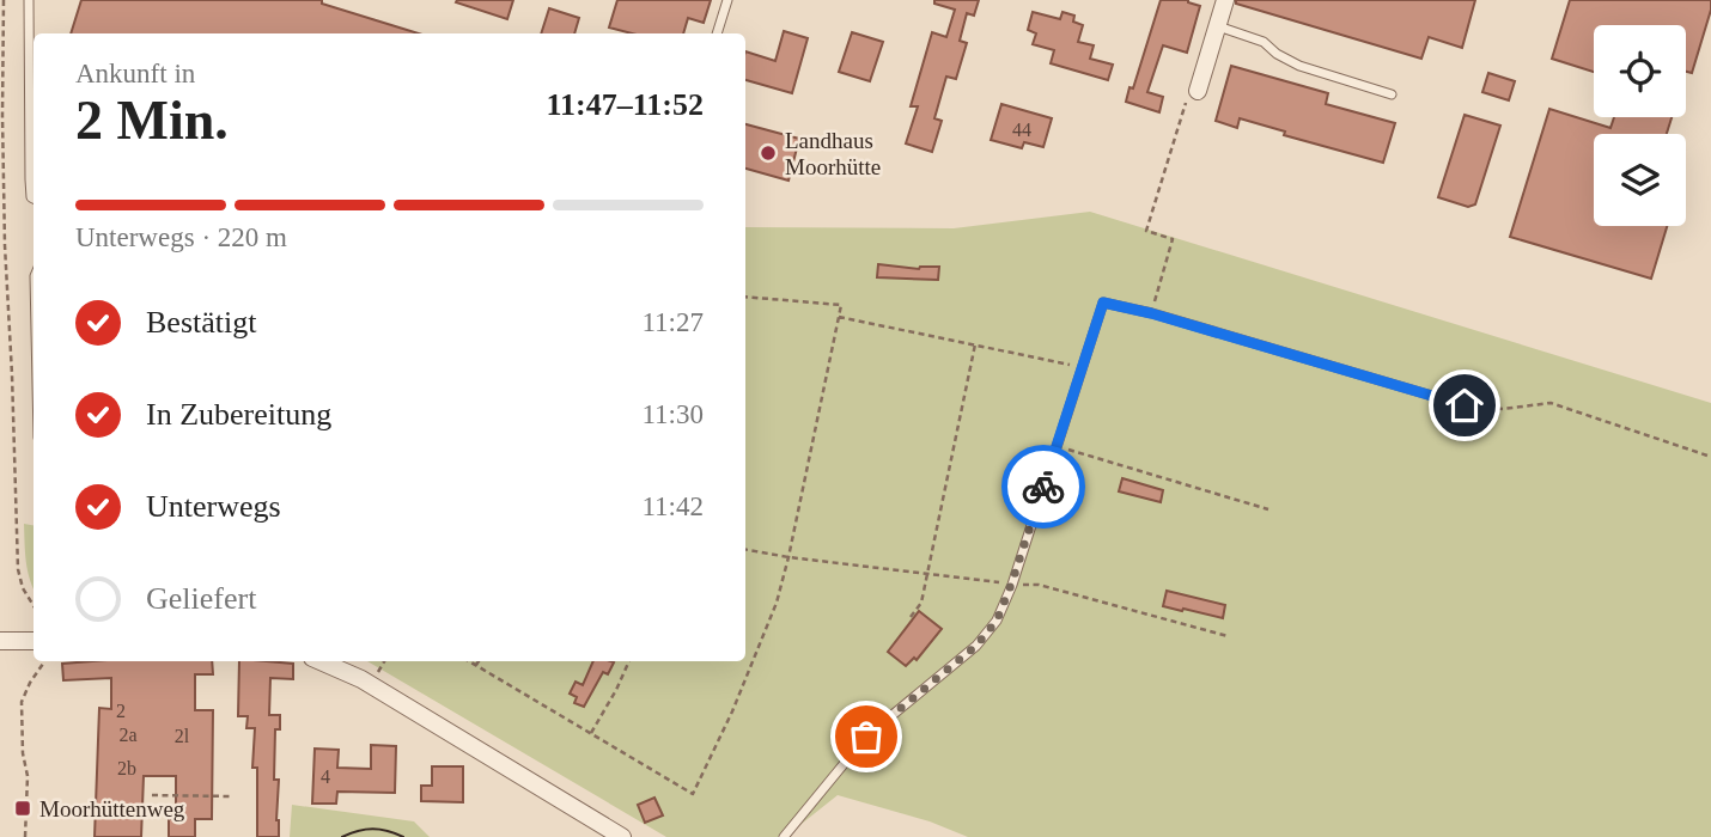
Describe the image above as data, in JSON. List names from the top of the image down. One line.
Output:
{"places":{"other":["Landhaus Moorhütte"],"transit":["Moorhüttenweg"]},"house_numbers":["44","2","2a","2l","2b","4"],"page":{"heading":["2 Min.","Ankunft in","11:47–11:52"],"bar":"Unterwegs · 220 m","list":[["Bestätigt","11:27"],["In Zubereitung","11:30"],["Unterwegs","11:42"],"Geliefert"]}}
